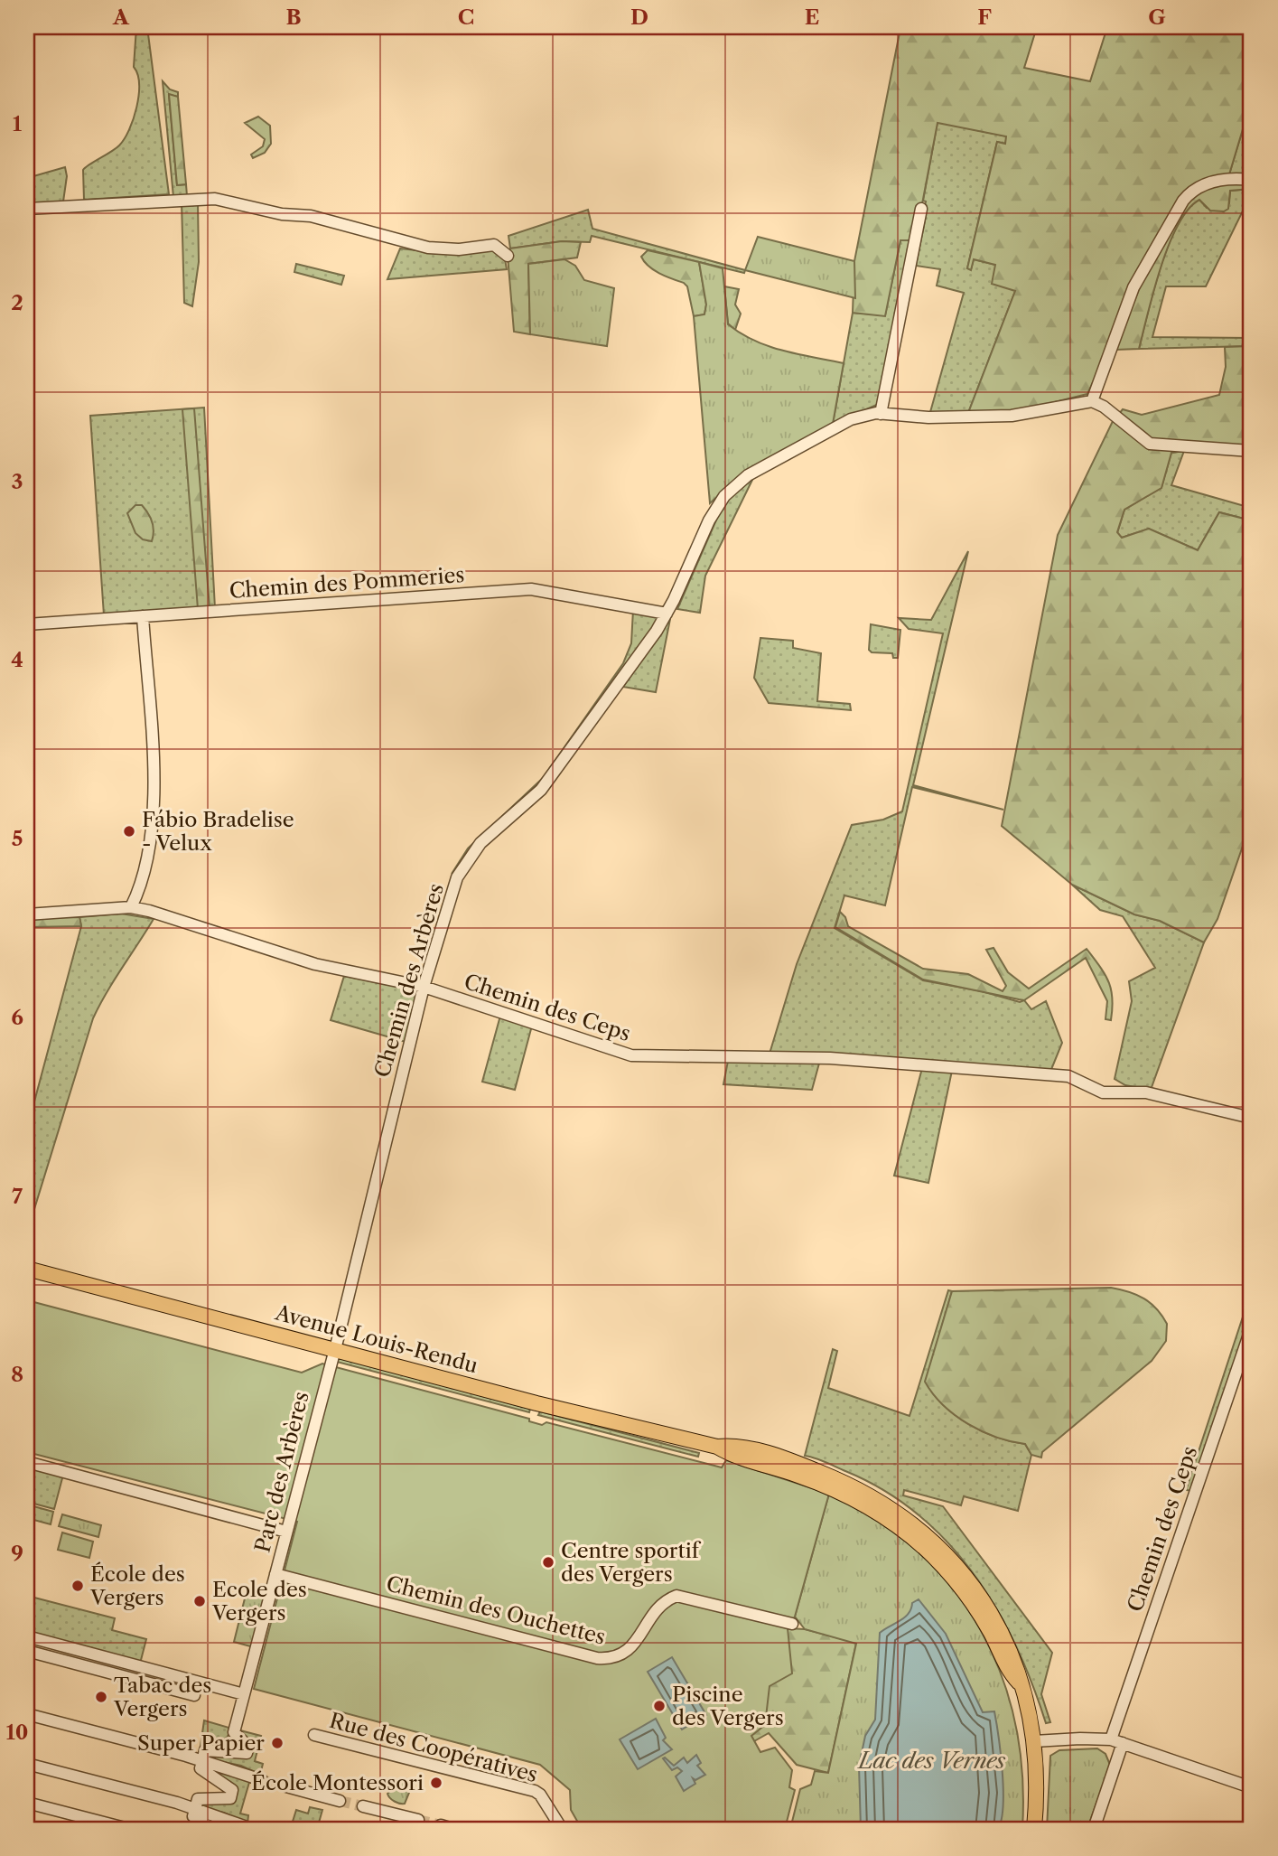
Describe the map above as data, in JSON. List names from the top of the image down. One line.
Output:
{"streets":{"main road":["Avenue Louis-Rendu"],"street":["Chemin des Pommeries","Chemin des Arbères","Chemin des Ceps","Parc des Arbères","Chemin des Ouchettes","Rue des Coopératives"]},"crossings":[["Chemin des Pommeries","Chemin des Arbères"],["Chemin des Arbères","Chemin des Ceps"],["Chemin des Arbères","Avenue Louis-Rendu"],["Chemin des Arbères","Parc des Arbères"],["Avenue Louis-Rendu","Parc des Arbères"],["Parc des Arbères","Chemin des Ouchettes"]],"water":["Lac des Vernes"],"places":["Fábio Bradelise - Velux","Centre sportif des Vergers","École des Vergers","Ecole des Vergers","Tabac des Vergers","Piscine des Vergers","Super Papier","École Montessori"],"grid":{"columns":["A","B","C","D","E","F","G"],"rows":["1","2","3","4","5","6","7","8","9","10"]}}
